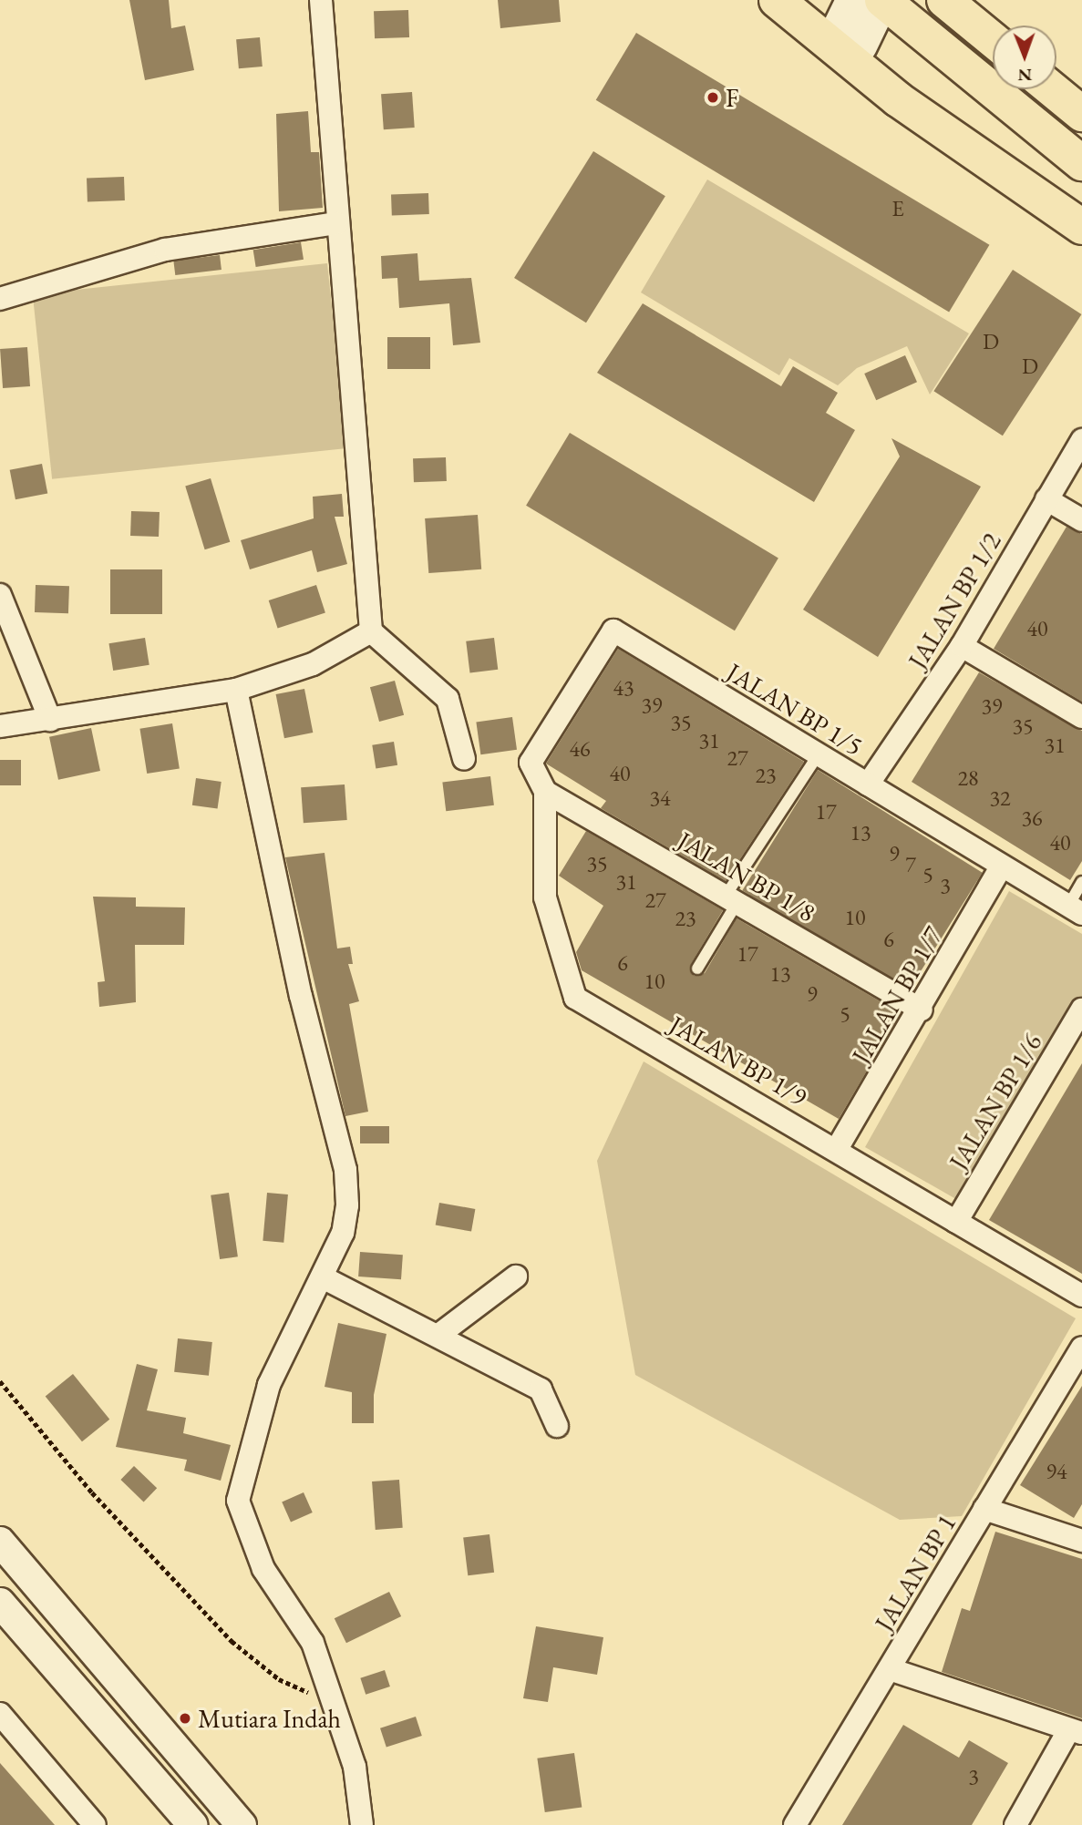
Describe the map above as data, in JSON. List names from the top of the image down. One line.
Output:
{"streets":{"street":["JALAN BP 1/2","JALAN BP 1/5","JALAN BP 1/8","JALAN BP 1/7","JALAN BP 1/9","JALAN BP 1/6","JALAN BP 1"]},"crossings":[["JALAN BP 1/2","JALAN BP 1/5"],["JALAN BP 1/5","JALAN BP 1/7"],["JALAN BP 1/5","JALAN BP 1/9"],["JALAN BP 1/8","JALAN BP 1/7"],["JALAN BP 1/8","JALAN BP 1/9"],["JALAN BP 1/7","JALAN BP 1/9"],["JALAN BP 1/9","JALAN BP 1/6"]],"places":["F","Mutiara Indah"],"house_numbers":["E","D","D","40","43","39","39","35","35","31","31","46","27","40","23","28","34","32","17","36","13","40","9","35","7","5","31","3","27","10","23","6","17","6","13","10","9","5","94","3"],"north":"bottom"}
